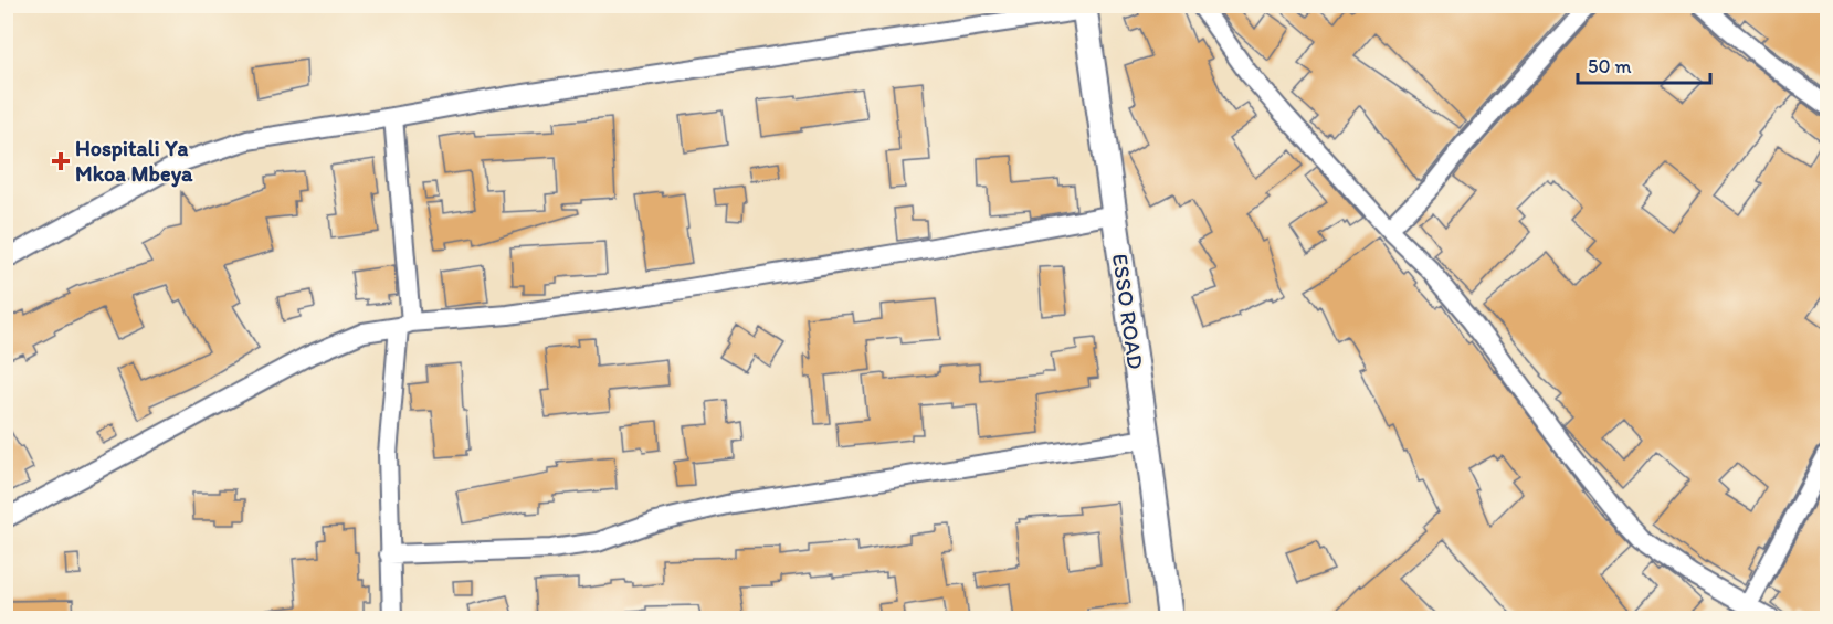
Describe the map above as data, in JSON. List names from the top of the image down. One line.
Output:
{"streets":{"street":["ESSO ROAD"]},"places":{"health":["Hospitali Ya Mkoa Mbeya"]},"scale_bar":"50 m"}
